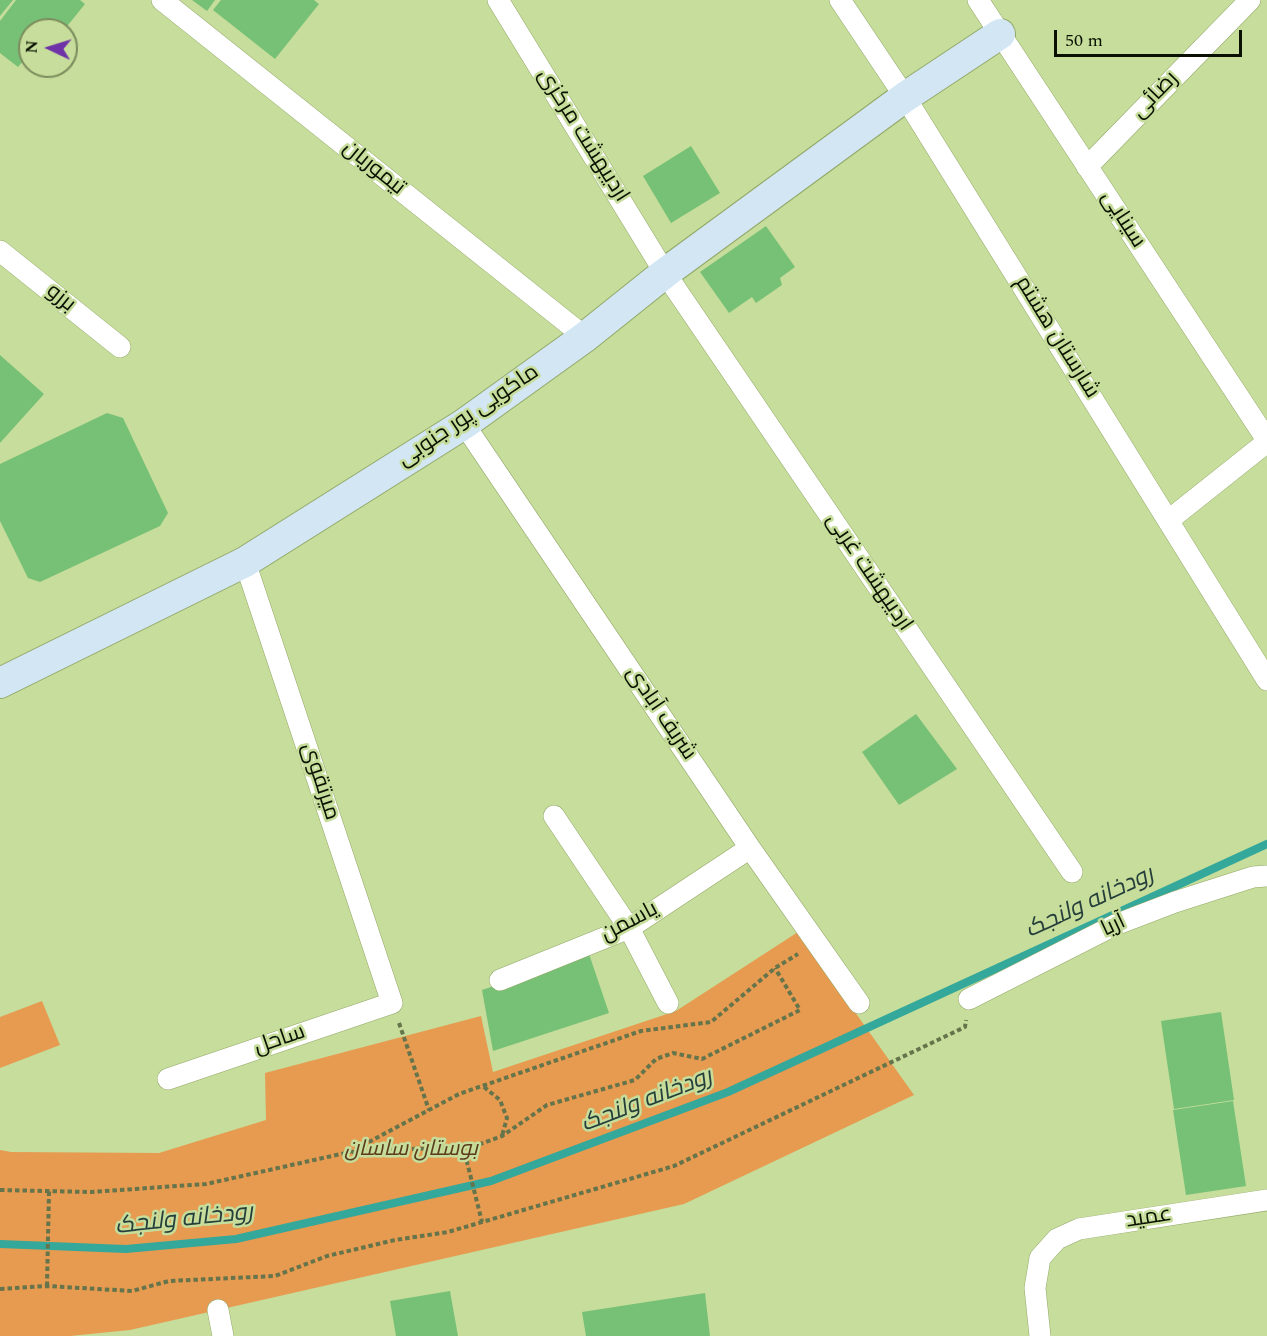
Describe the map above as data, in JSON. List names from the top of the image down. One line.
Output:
{"streets":{"street":["رضائی","اردیبهشت مرکزی","تیموریان","سینایی","برزو","شارستان هشتم","ماکویی‌ پور جنوبی","اردیبهشت غربی","شریف آبادی","میرتقوی","یاسمن","آریا","ساحل","عمید"]},"crossings":[["رضائی","سینایی"],["اردیبهشت مرکزی","ماکویی‌ پور جنوبی"],["اردیبهشت مرکزی","اردیبهشت غربی"],["تیموریان","ماکویی‌ پور جنوبی"],["سینایی","ماکویی‌ پور جنوبی"],["شارستان هشتم","ماکویی‌ پور جنوبی"],["ماکویی‌ پور جنوبی","اردیبهشت غربی"],["ماکویی‌ پور جنوبی","شریف آبادی"],["ماکویی‌ پور جنوبی","میرتقوی"],["شریف آبادی","یاسمن"],["میرتقوی","ساحل"]],"water":["رودخانه ولنجک"],"parks":["بوستان ساسان"],"scale_bar":"50 m","north":"left"}
